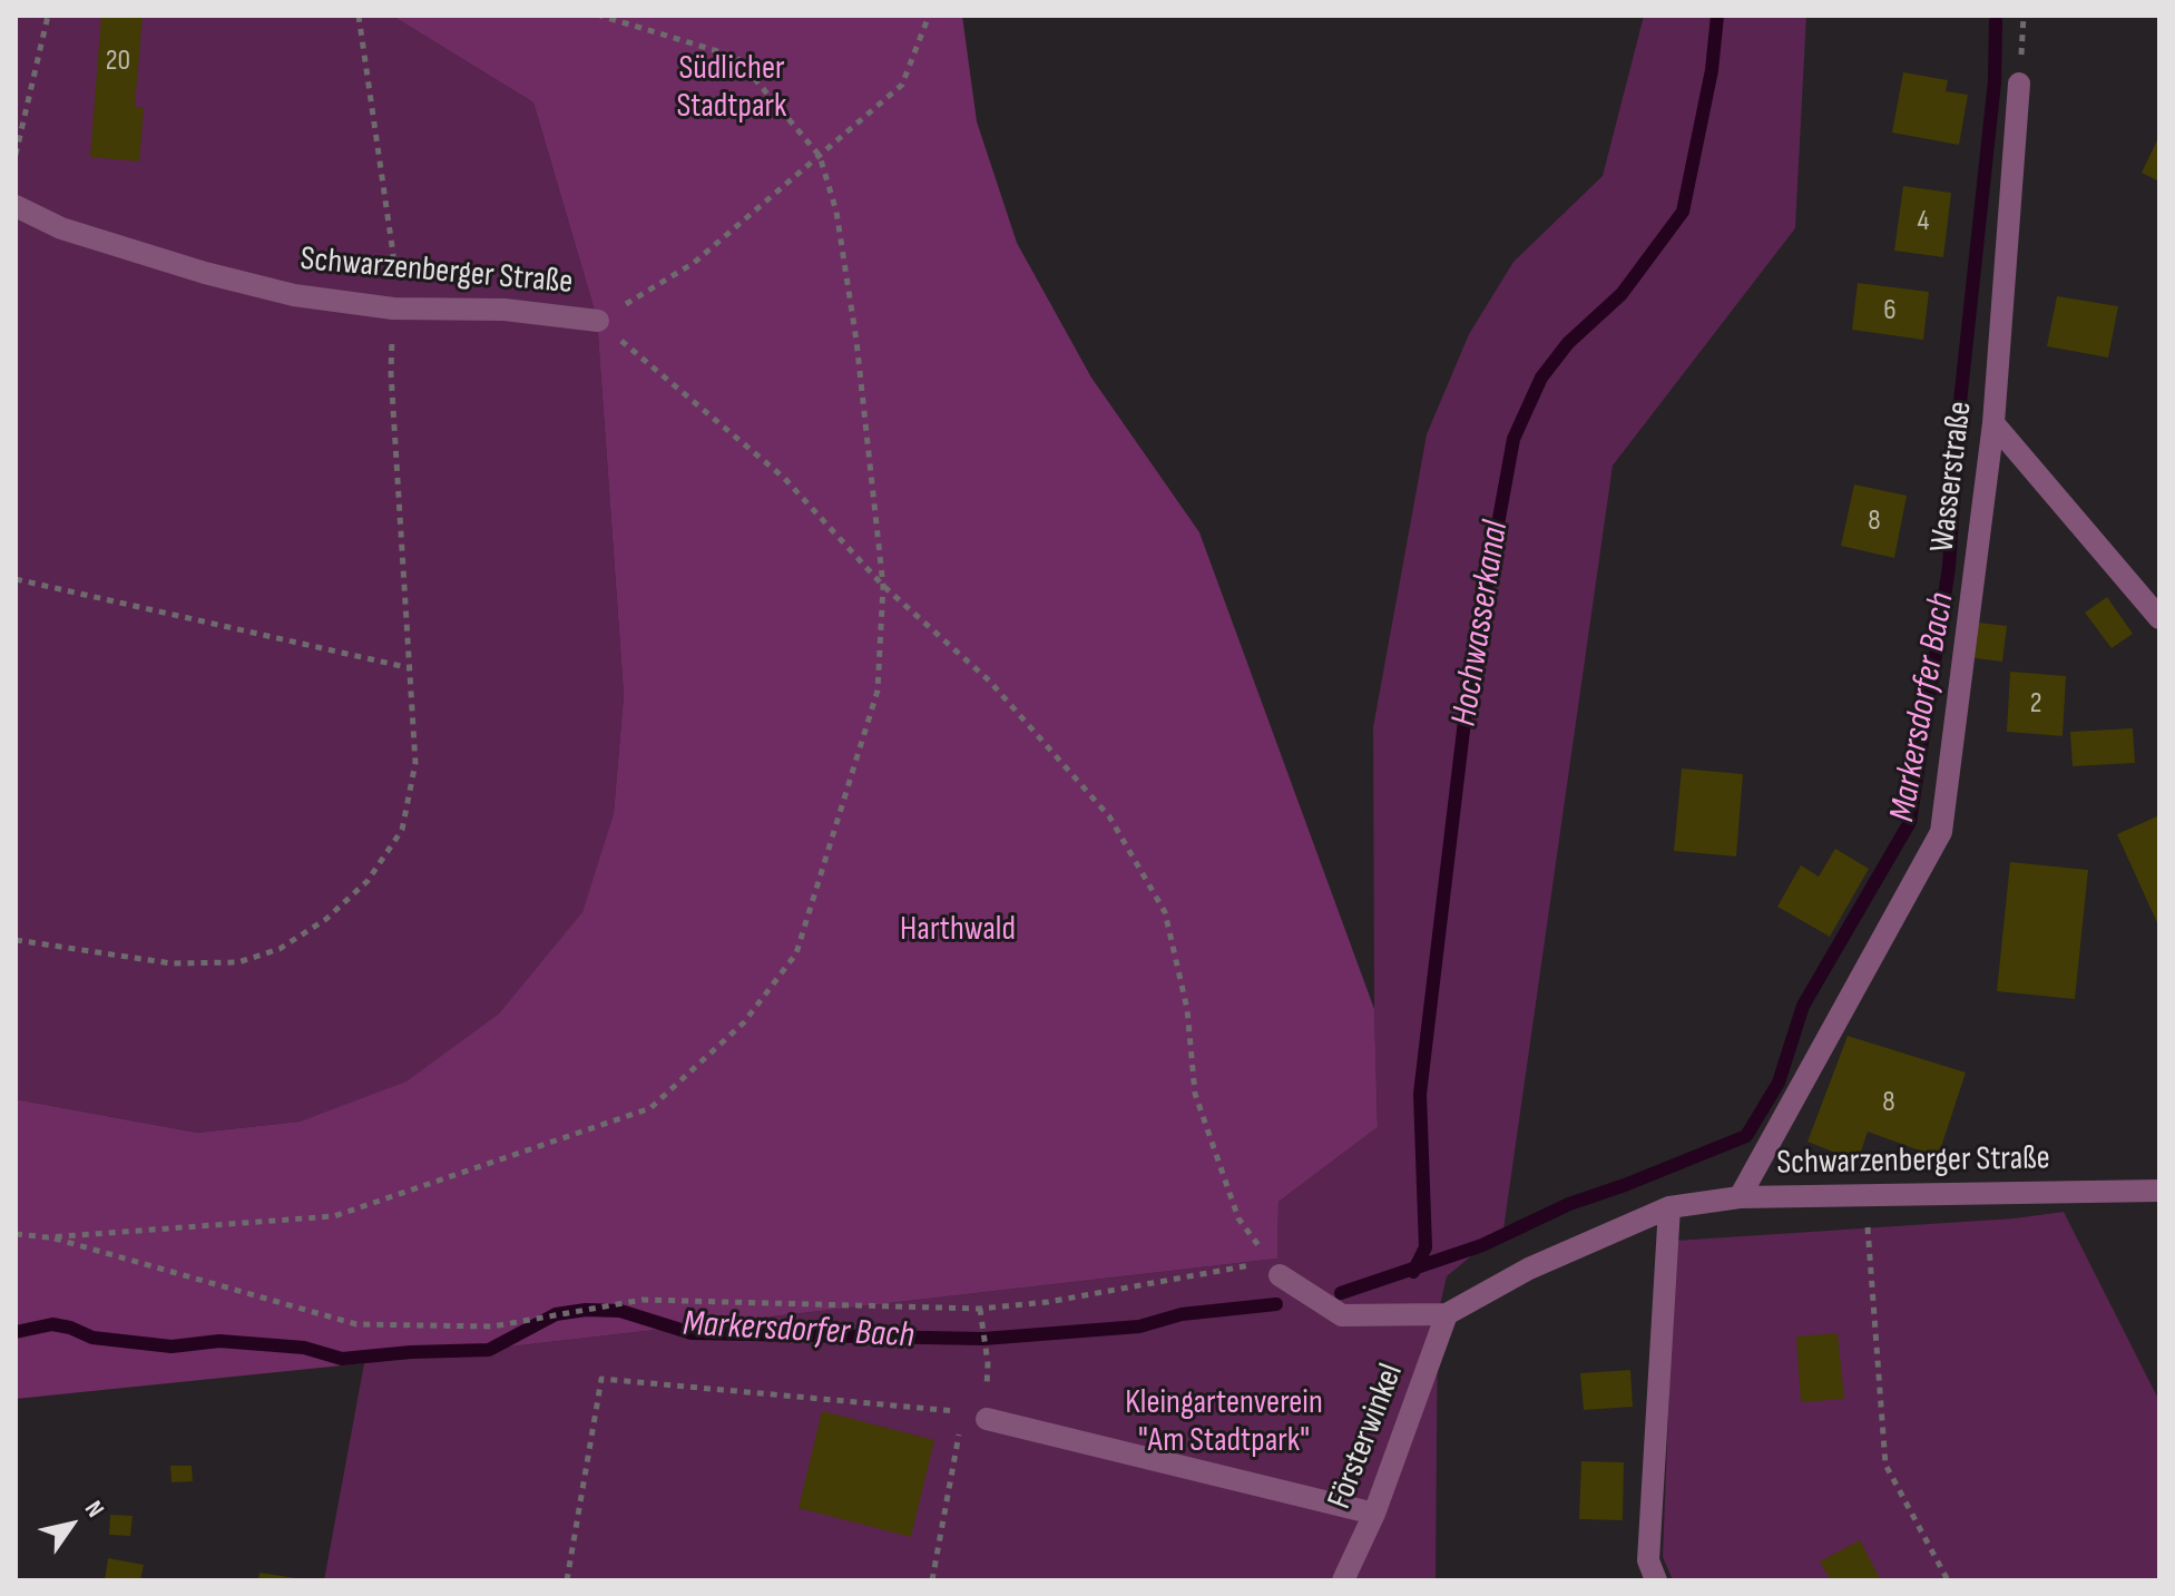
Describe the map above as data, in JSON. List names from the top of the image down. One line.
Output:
{"streets":{"street":["Schwarzenberger Straße","Wasserstraße","Försterwinkel"]},"crossings":[["Schwarzenberger Straße","Wasserstraße"],["Schwarzenberger Straße","Försterwinkel"]],"water":["Hochwasserkanal","Markersdorfer Bach"],"parks":["Südlicher Stadtpark","Harthwald","Kleingartenverein \"Am Stadtpark\""],"house_numbers":["20","4","6","8","2","8"],"north":"top right"}
